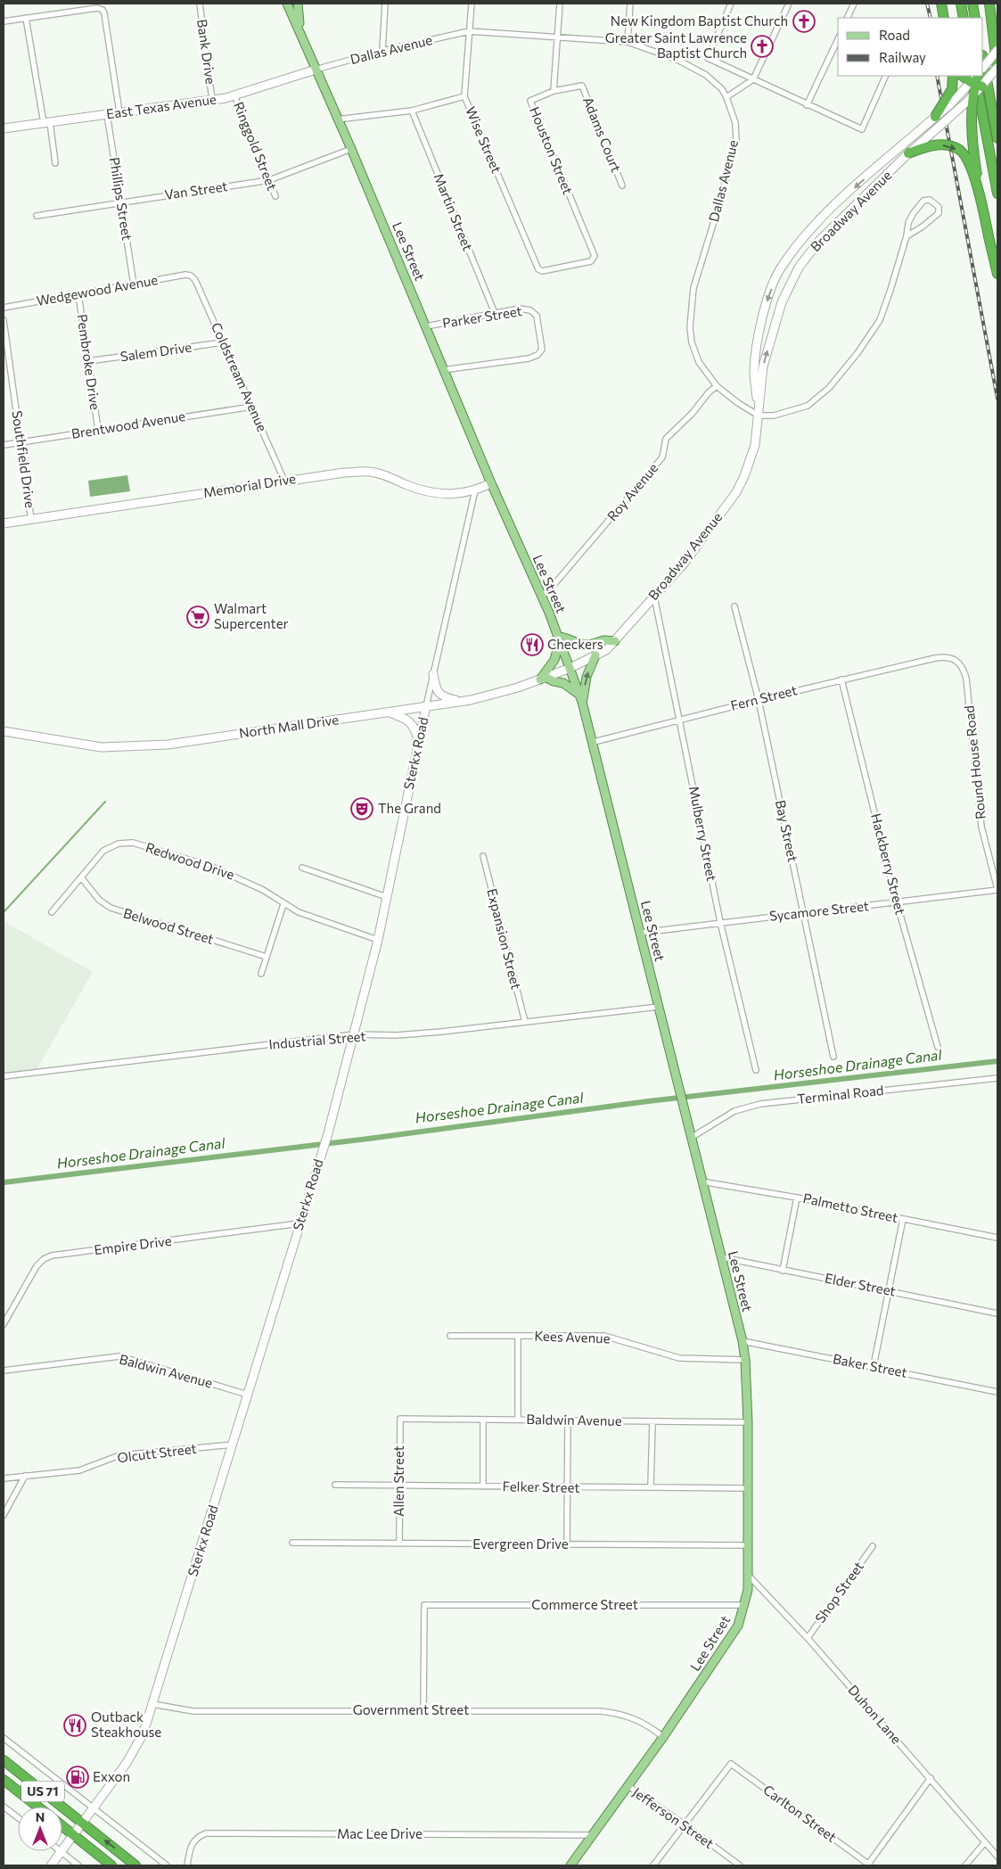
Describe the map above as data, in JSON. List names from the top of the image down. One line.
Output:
{"streets":{"highway":["US 71"],"main road":["Lee Street"],"street":["Dallas Avenue","Bank Drive","East Texas Avenue","Adams Court","Wise Street","Ringgold Street","Houston Street","Van Street","Phillips Street","Broadway Avenue","Martin Street","Wedgewood Avenue","Parker Street","Salem Drive","Pembroke Drive","Coldstream Avenue","Brentwood Avenue","Southfield Drive","Memorial Drive","Roy Avenue","Fern Street","North Mall Drive","Sterkx Road","Round House Road","Bay Street","Mulberry Street","Redwood Drive","Hackberry Street","Sycamore Street","Belwood Street","Expansion Street","Industrial Street","Terminal Road","Palmetto Street","Empire Drive","Elder Street","Kees Avenue","Baker Street","Baldwin Avenue","Olcutt Street","Allen Street","Felker Street","Evergreen Drive","Shop Street","Commerce Street","Government Street","Duhon Lane","Carlton Street","Jefferson Street","Mac Lee Drive"]},"crossings":[["Dallas Avenue","East Texas Avenue"],["Dallas Avenue","Wise Street"],["Dallas Avenue","Houston Street"],["Dallas Avenue","Broadway Avenue"],["Dallas Avenue","Lee Street"],["Dallas Avenue","Roy Avenue"],["Bank Drive","East Texas Avenue"],["East Texas Avenue","Ringgold Street"],["East Texas Avenue","Phillips Street"],["East Texas Avenue","Lee Street"],["Adams Court","Houston Street"],["Wise Street","Houston Street"],["Ringgold Street","Van Street"],["Van Street","Phillips Street"],["Van Street","Lee Street"],["Phillips Street","Wedgewood Avenue"],["Broadway Avenue","Lee Street"],["Broadway Avenue","North Mall Drive"],["Broadway Avenue","Mulberry Street"],["Martin Street","Parker Street"],["Lee Street","Parker Street"],["Lee Street","Memorial Drive"],["Lee Street","Roy Avenue"],["Lee Street","Fern Street"],["Lee Street","North Mall Drive"],["Lee Street","Sycamore Street"],["Lee Street","Industrial Street"],["Lee Street","Terminal Road"],["Lee Street","Palmetto Street"],["Lee Street","Elder Street"],["Lee Street","Kees Avenue"],["Lee Street","Baker Street"],["Lee Street","Baldwin Avenue"],["Lee Street","Felker Street"],["Lee Street","Evergreen Drive"],["Lee Street","Commerce Street"],["Lee Street","Government Street"],["Lee Street","Duhon Lane"],["Lee Street","Jefferson Street"],["Lee Street","Mac Lee Drive"],["Wedgewood Avenue","Pembroke Drive"],["Wedgewood Avenue","Coldstream Avenue"],["Salem Drive","Pembroke Drive"],["Salem Drive","Coldstream Avenue"],["Pembroke Drive","Brentwood Avenue"],["Coldstream Avenue","Brentwood Avenue"],["Coldstream Avenue","Memorial Drive"],["Brentwood Avenue","Southfield Drive"],["Southfield Drive","Memorial Drive"],["Memorial Drive","Sterkx Road"],["Fern Street","Round House Road"],["Fern Street","Bay Street"],["Fern Street","Mulberry Street"],["Fern Street","Hackberry Street"],["North Mall Drive","Sterkx Road"],["Sterkx Road","Redwood Drive"],["Sterkx Road","Industrial Street"],["Sterkx Road","Empire Drive"],["Sterkx Road","Baldwin Avenue"],["Sterkx Road","Olcutt Street"],["Sterkx Road","Government Street"],["Sterkx Road","US 71"],["Round House Road","Sycamore Street"],["Bay Street","Sycamore Street"],["Mulberry Street","Sycamore Street"],["Redwood Drive","Belwood Street"],["Hackberry Street","Sycamore Street"],["Expansion Street","Industrial Street"],["Baldwin Avenue","Allen Street"],["Allen Street","Felker Street"],["Allen Street","Evergreen Drive"],["Shop Street","Duhon Lane"],["Commerce Street","Government Street"],["Carlton Street","Jefferson Street"]],"water":["Horseshoe Drainage Canal"],"places":{"church":["New Kingdom Baptist Church","Greater Saint Lawrence Baptist Church"],"supermarket":["Walmart Supercenter"],"restaurant":["Checkers","Outback Steakhouse"],"theatre":["The Grand"],"fuel station":["Exxon"]},"legend":["Road","Railway"],"north":"top"}
